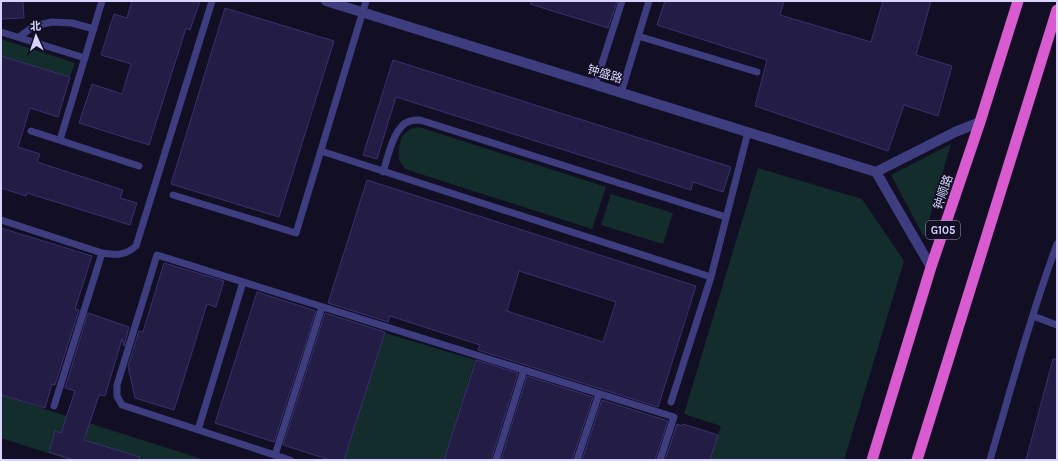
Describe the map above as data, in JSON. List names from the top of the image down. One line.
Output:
{"streets":{"highway":["钟顺路","G105"],"street":["钟盛路"]},"north":"top"}
